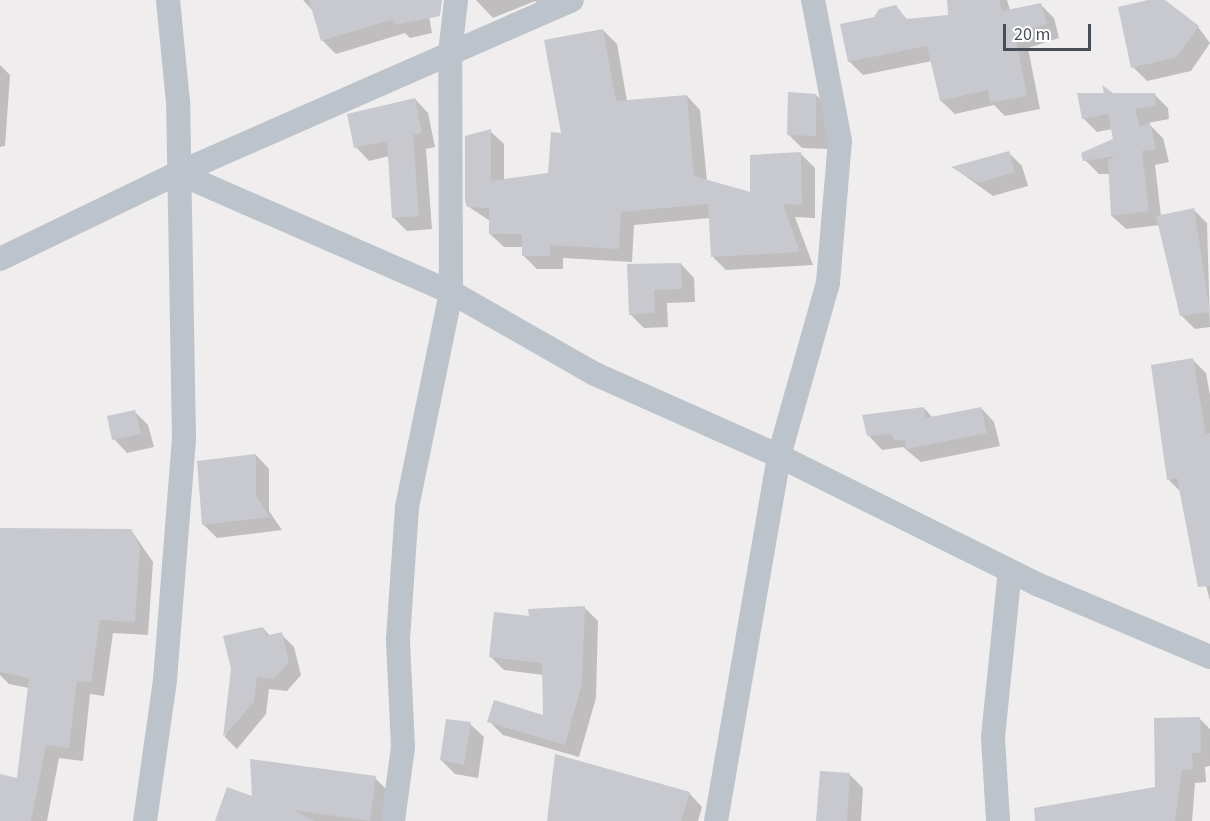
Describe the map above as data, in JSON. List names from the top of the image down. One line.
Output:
{"scale_bar":"20 m"}
